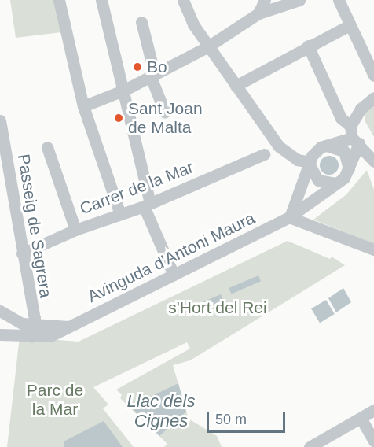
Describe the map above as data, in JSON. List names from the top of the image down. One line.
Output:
{"streets":{"street":["Carrer de la Mar","Passeig de Sagrera","Avinguda d'Antoni Maura"]},"crossings":[["Carrer de la Mar","Passeig de Sagrera"],["Passeig de Sagrera","Avinguda d'Antoni Maura"]],"water":["Llac dels Cignes"],"parks":["s'Hort del Rei","Parc de la Mar"],"places":["Bo","Sant Joan de Malta"],"scale_bar":"50 m"}
